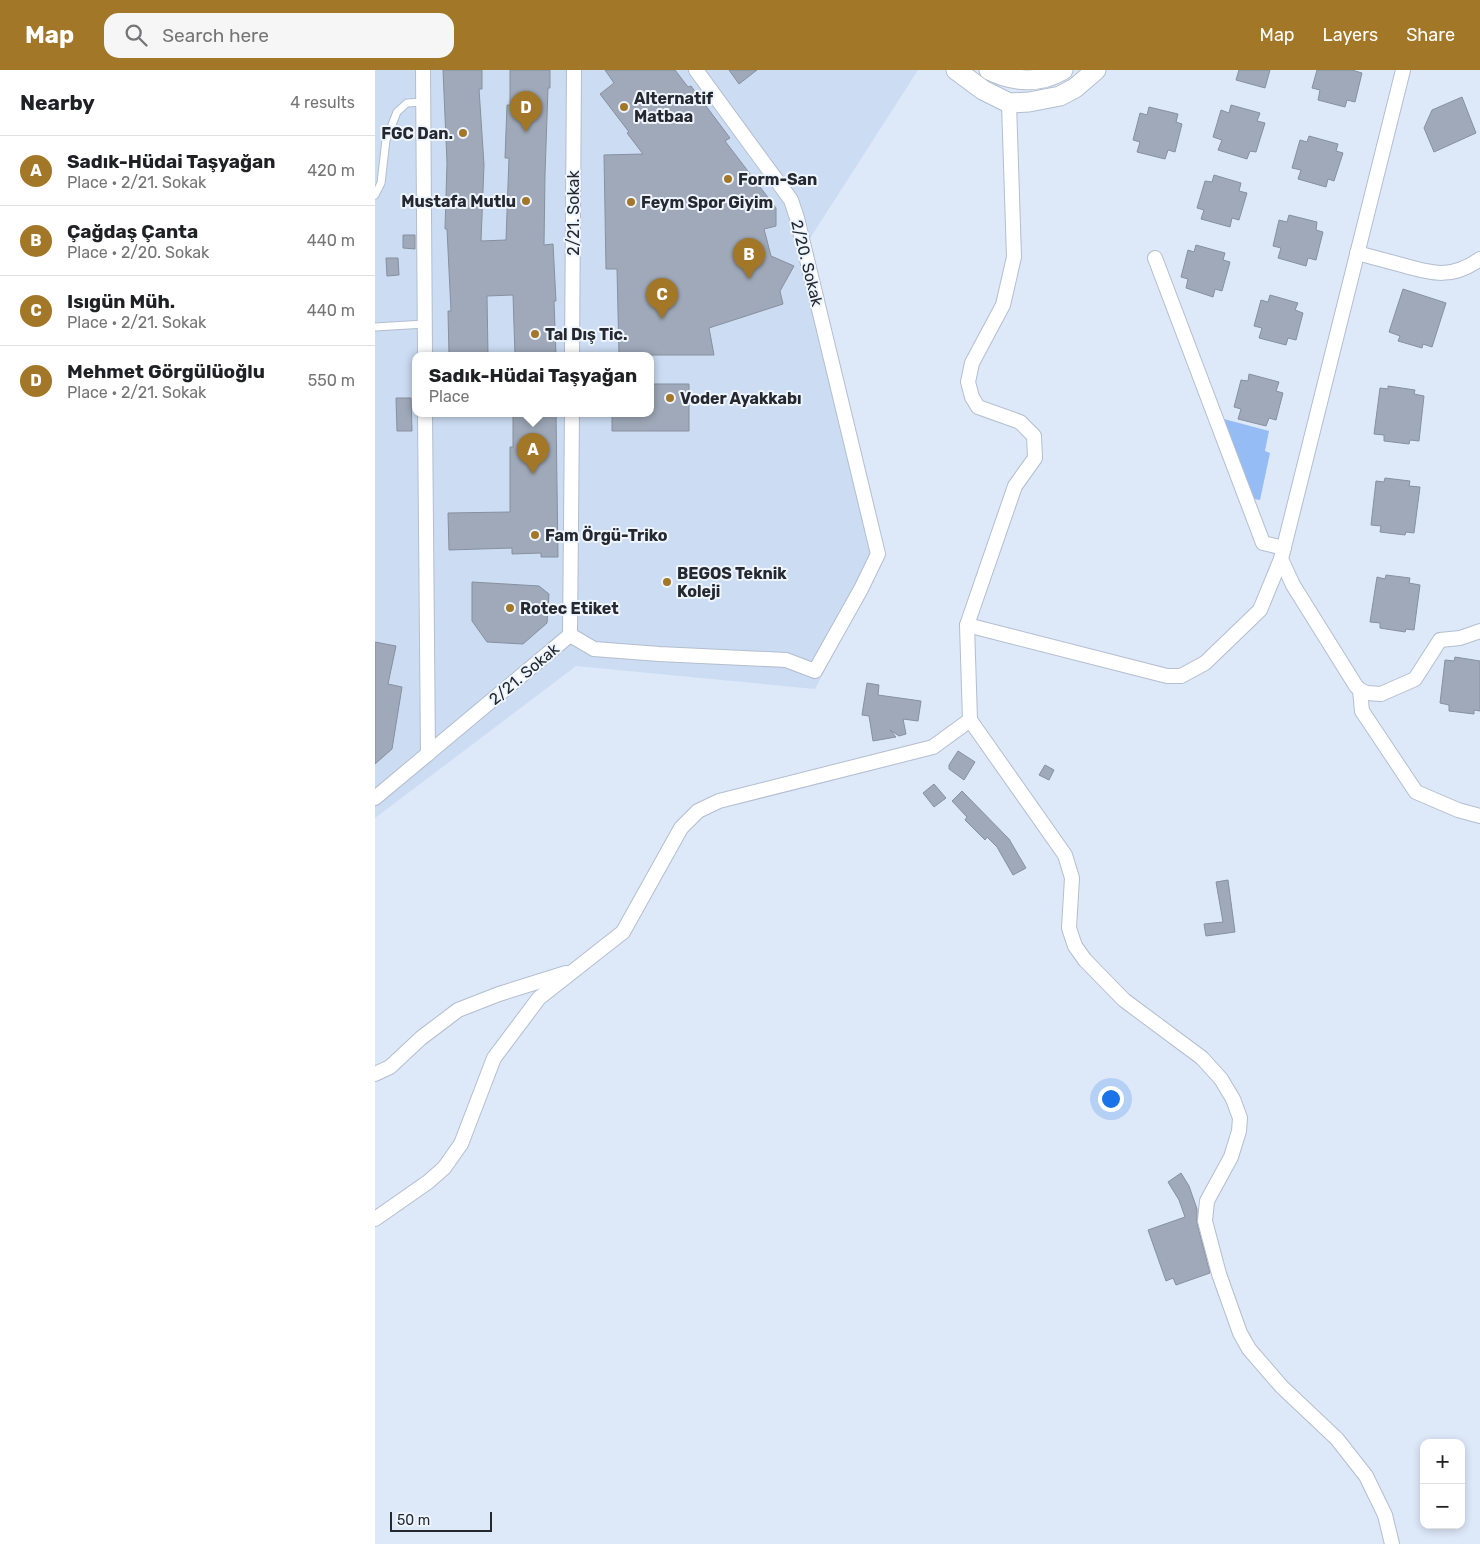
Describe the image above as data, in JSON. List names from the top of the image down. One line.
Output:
{"streets":{"street":["2/21. Sokak","2/20. Sokak"]},"crossings":[["2/21. Sokak","2/20. Sokak"]],"places":["Alternatif Matbaa","FGC Dan.","Form-San","Mustafa Mutlu","Feym Spor Giyim","Tal Dış Tic.","Voder Ayakkabı","Fam Örgü-Triko","BEGOS Teknik Koleji","Rotec Etiket"],"scale_bar":"50 m","page":{"header":"Map","search":"Search here","nav":["Map","Layers","Share"],"heading":["Nearby","4 results"],"pins":["D","B","C","A"],"list":[{"mark":"A","name":"Sadık-Hüdai Taşyağan","note":"Place · 2/21. Sokak","value":"420 m"},{"mark":"B","name":"Çağdaş Çanta","note":"Place · 2/20. Sokak","value":"440 m"},{"mark":"C","name":"Isıgün Müh.","note":"Place · 2/21. Sokak","value":"440 m"},{"mark":"D","name":"Mehmet Görgülüoğlu","note":"Place · 2/21. Sokak","value":"550 m"}],"popup":["Sadık-Hüdai Taşyağan","Place"],"map_buttons":["+","−"],"scale":"50 m"}}
